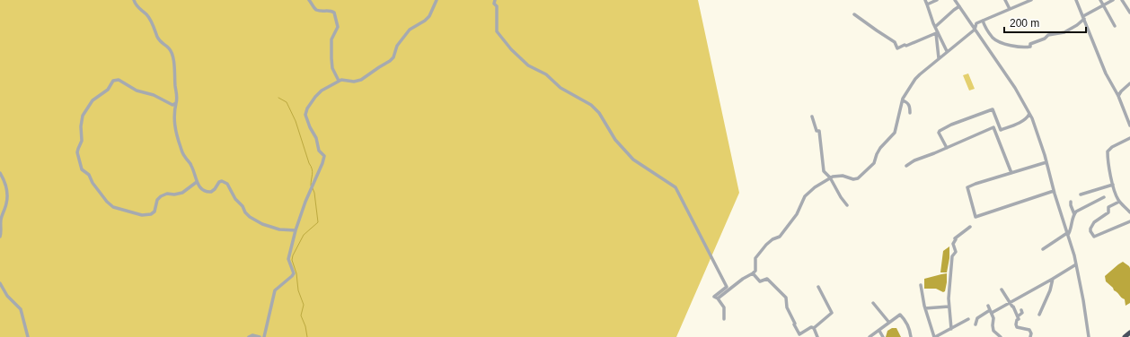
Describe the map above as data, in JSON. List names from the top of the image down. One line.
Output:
{"scale_bar":"200 m"}
